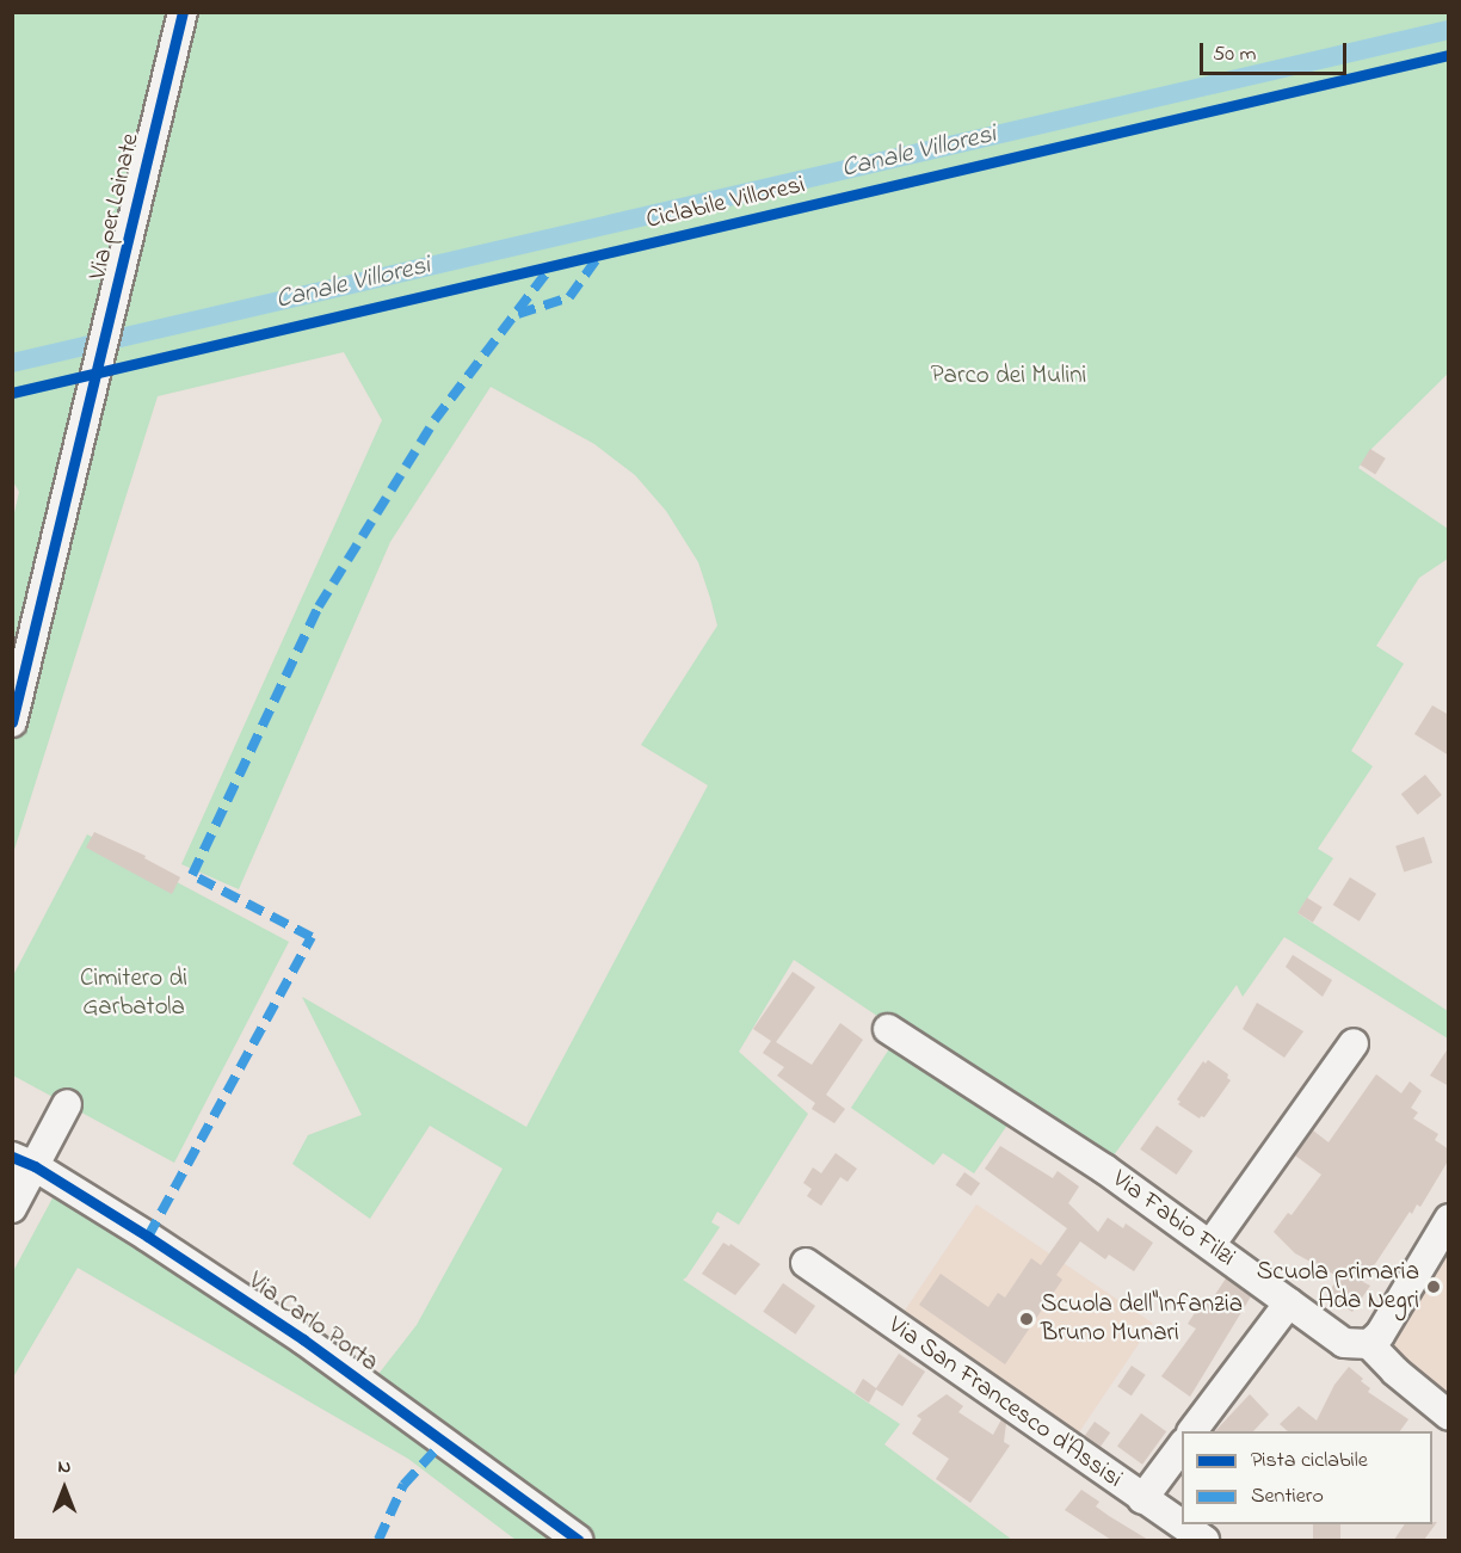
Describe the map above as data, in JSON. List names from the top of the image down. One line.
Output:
{"streets":{"street":["Via per Lainate","Via Fabio Filzi","Via Carlo Porta","Via San Francesco d'Assisi"],"cycle path":["Ciclabile Villoresi"]},"water":["Canale Villoresi"],"parks":["Parco dei Mulini","Cimitero di Garbatola"],"places":["Scuola primaria Ada Negri","Scuola dell\"Infanzia Bruno Munari"],"legend":["Pista ciclabile","Sentiero"],"scale_bar":"50 m","north":"top"}
